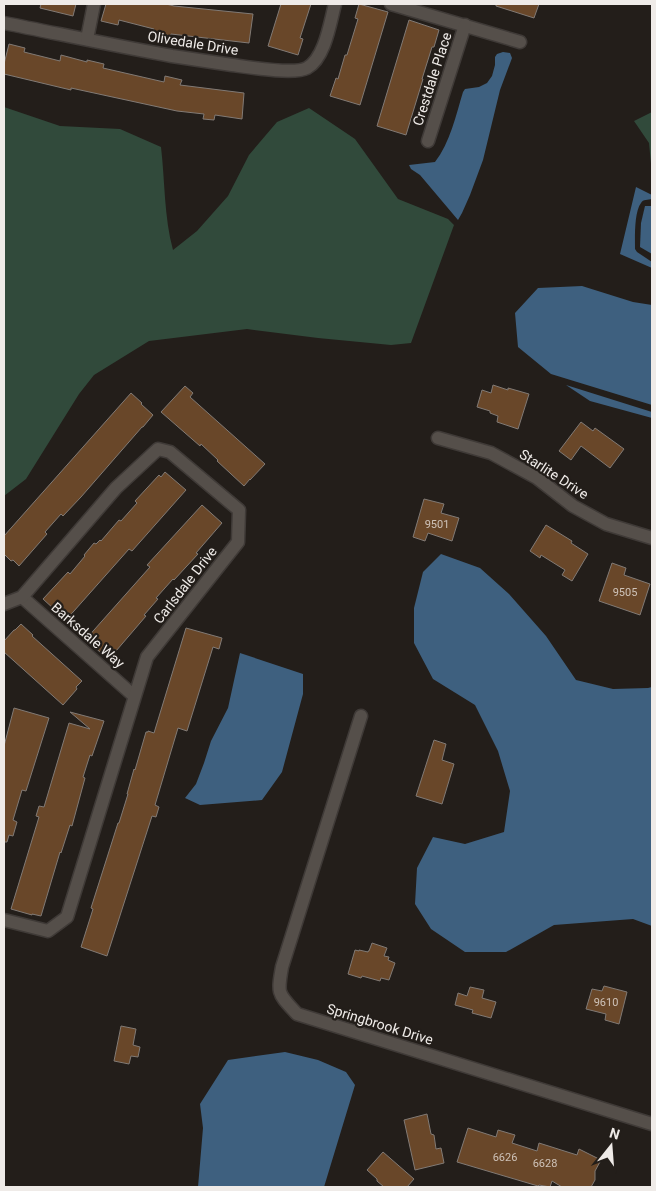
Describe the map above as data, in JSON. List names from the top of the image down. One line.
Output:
{"streets":{"street":["Olivedale Drive","Crestdale Place","Starlite Drive","Carlsdale Drive","Barksdale Way","Springbrook Drive"]},"crossings":[["Carlsdale Drive","Barksdale Way"]],"house_numbers":["9501","9505","9610","6626","6628"],"north":"top"}
